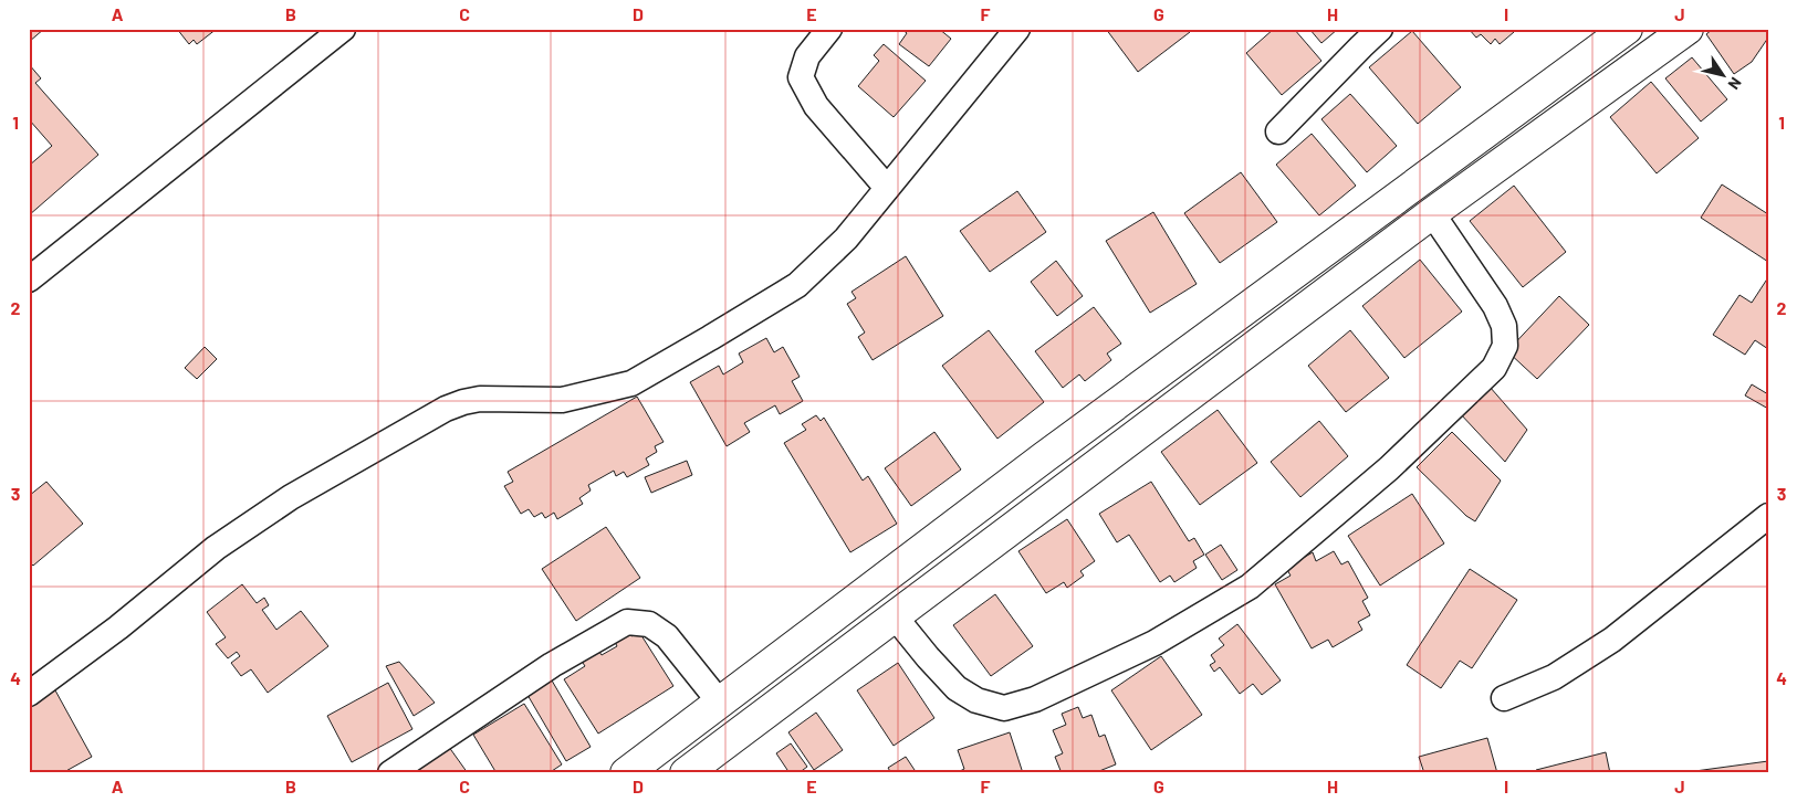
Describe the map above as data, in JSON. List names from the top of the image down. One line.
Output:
{"north":"bottom right","grid":{"columns":["A","B","C","D","E","F","G","H","I","J"],"rows":["1","2","3","4"]}}
